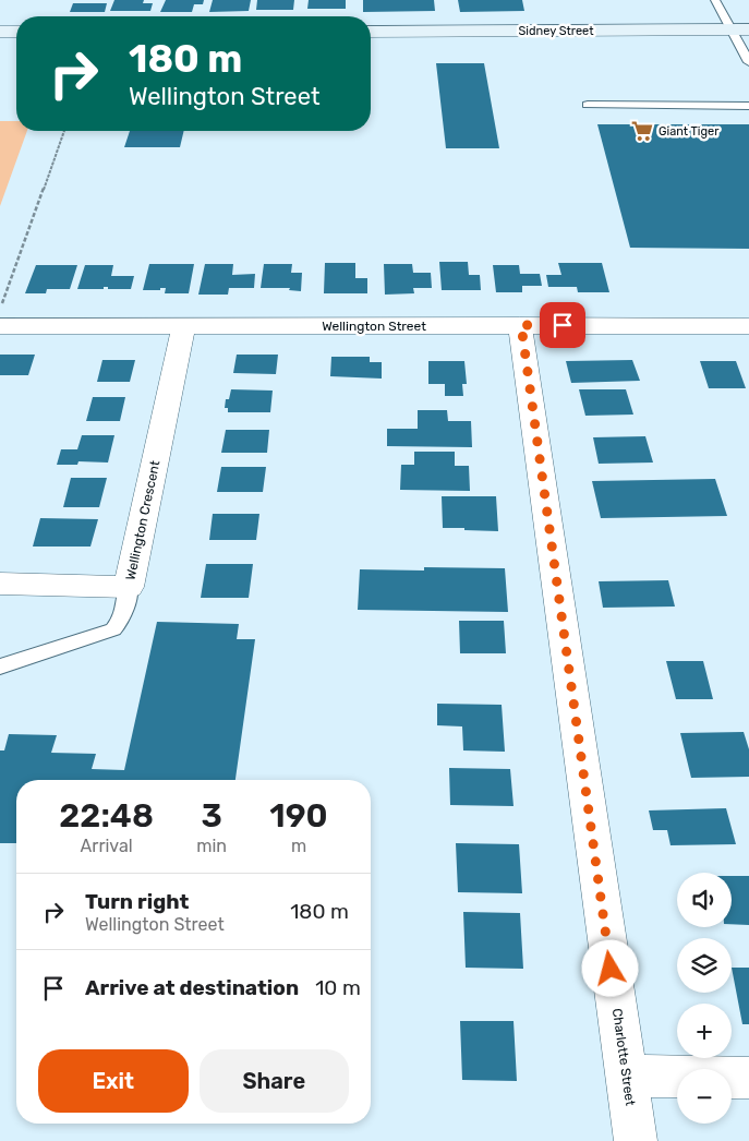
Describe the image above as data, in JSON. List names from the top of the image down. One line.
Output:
{"streets":{"main road":["Sidney Street"],"street":["Wellington Street","Wellington Crescent","Charlotte Street"]},"crossings":[["Wellington Street","Wellington Crescent"],["Wellington Street","Charlotte Street"]],"places":{"supermarket":["Giant Tiger"]},"page":{"turn":["180 m","Wellington Street"],"eta":["22:48","Arrival","3","min","190","m"],"map_buttons":["+","−"],"list":[{"name":"Turn right","note":"Wellington Street","value":"180 m"},{"name":"Arrive at destination","value":"10 m"}],"buttons":["Exit","Share"]}}
